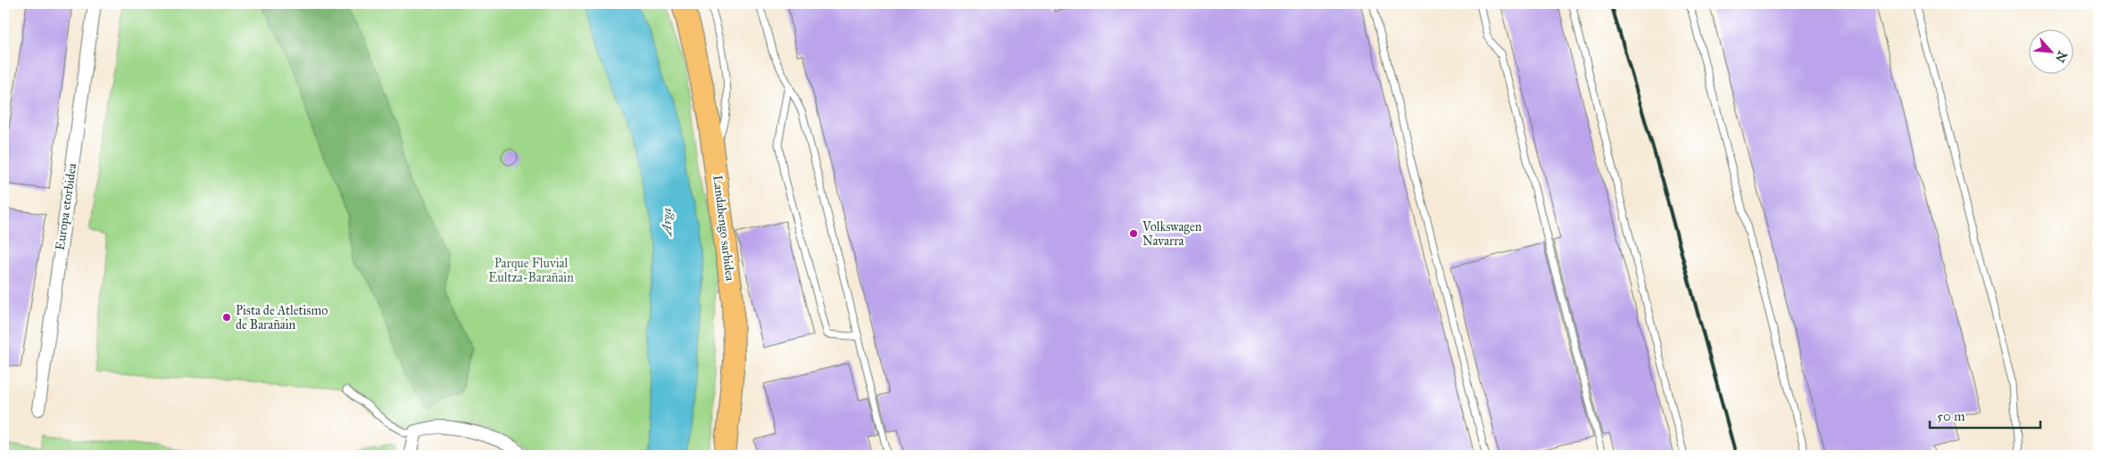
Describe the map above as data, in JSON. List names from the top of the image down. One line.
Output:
{"streets":{"highway":["Landabengo sarbidea"],"street":["Europa etorbidea"]},"water":["Arga"],"parks":["Parque Fluvial Eultza-Barañain"],"places":["Volkswagen Navarra","Pista de Atletismo de Barañain"],"scale_bar":"50 m","north":"bottom right"}
